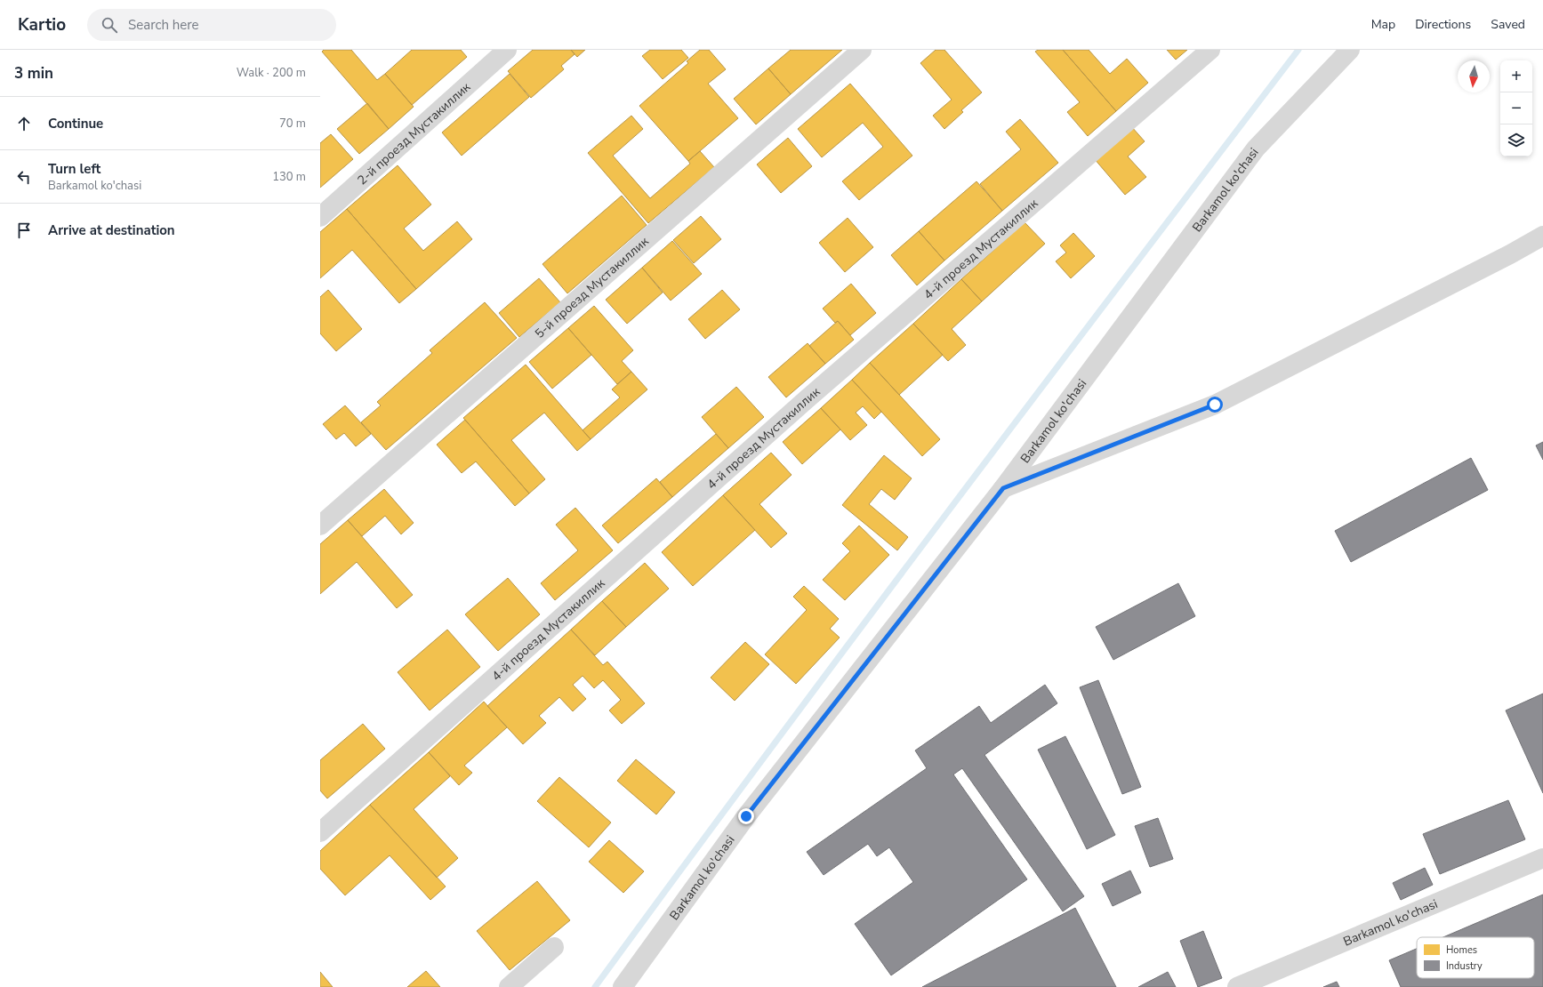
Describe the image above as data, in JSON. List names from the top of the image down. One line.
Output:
{"streets":{"street":["2-й проезд Мустакиллик","Barkamol ko'chasi","4-й проезд Мустакиллик","5-й проезд Мустакиллик"]},"legend":["Homes","Industry"],"north":"bottom","page":{"header":"Kartio","search":"Search here","nav":["Map","Directions","Saved"],"heading":["3 min","Walk · 200 m"],"map_buttons":["+","−"],"list":[["Continue","70 m"],["Turn left","Barkamol ko'chasi","130 m"],"Arrive at destination"]}}
